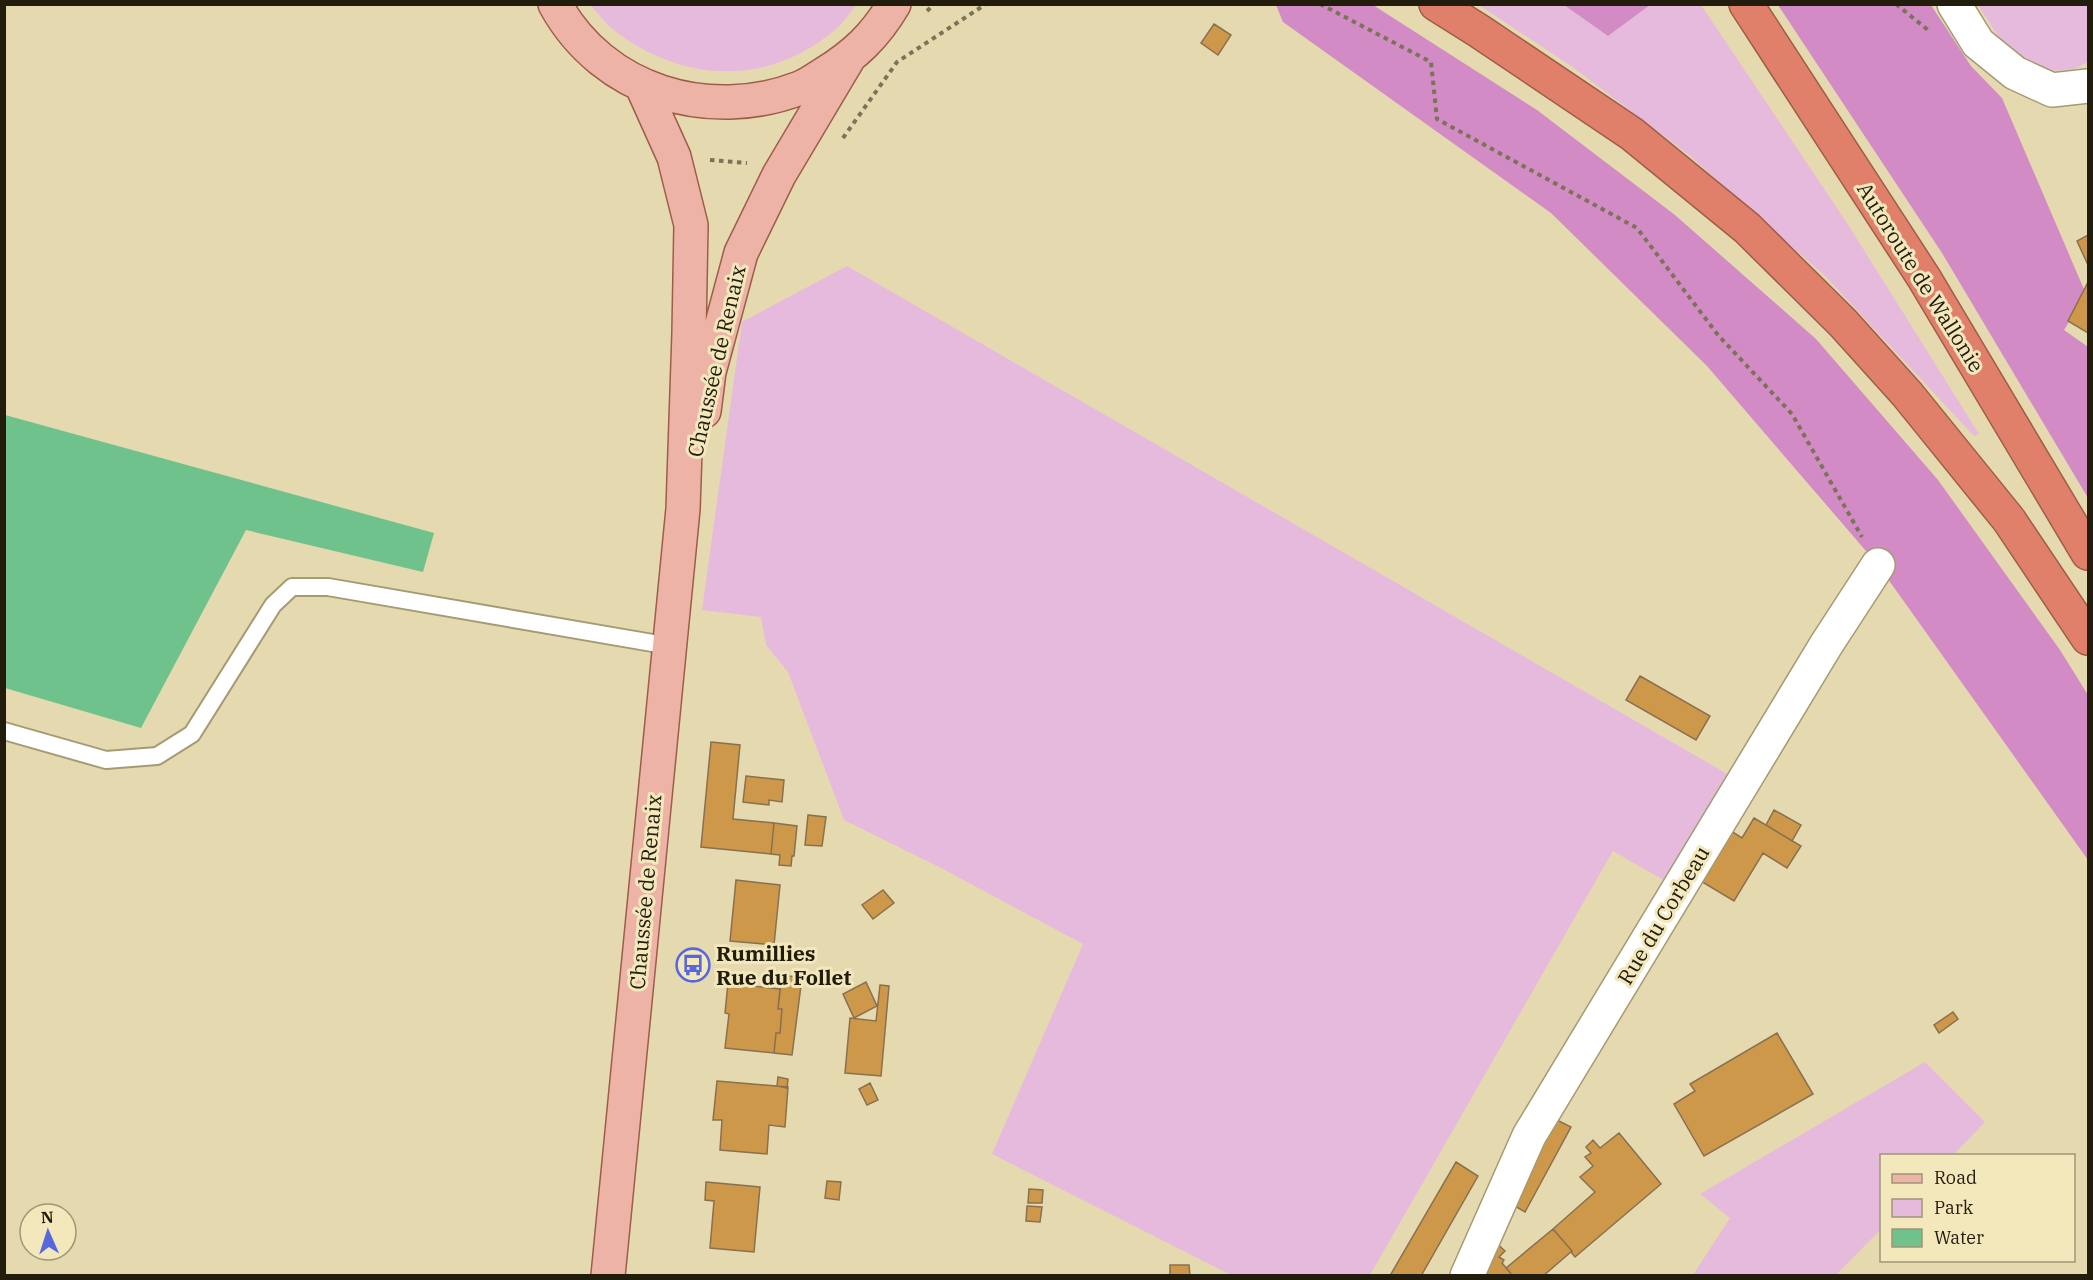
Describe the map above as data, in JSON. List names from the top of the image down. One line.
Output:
{"streets":{"highway":["Autoroute de Wallonie"],"main road":["Chaussée de Renaix"],"street":["Rue du Corbeau"]},"places":{"bus stop":["Rumillies Rue du Follet"]},"legend":["Road","Park","Water"],"north":"top"}
